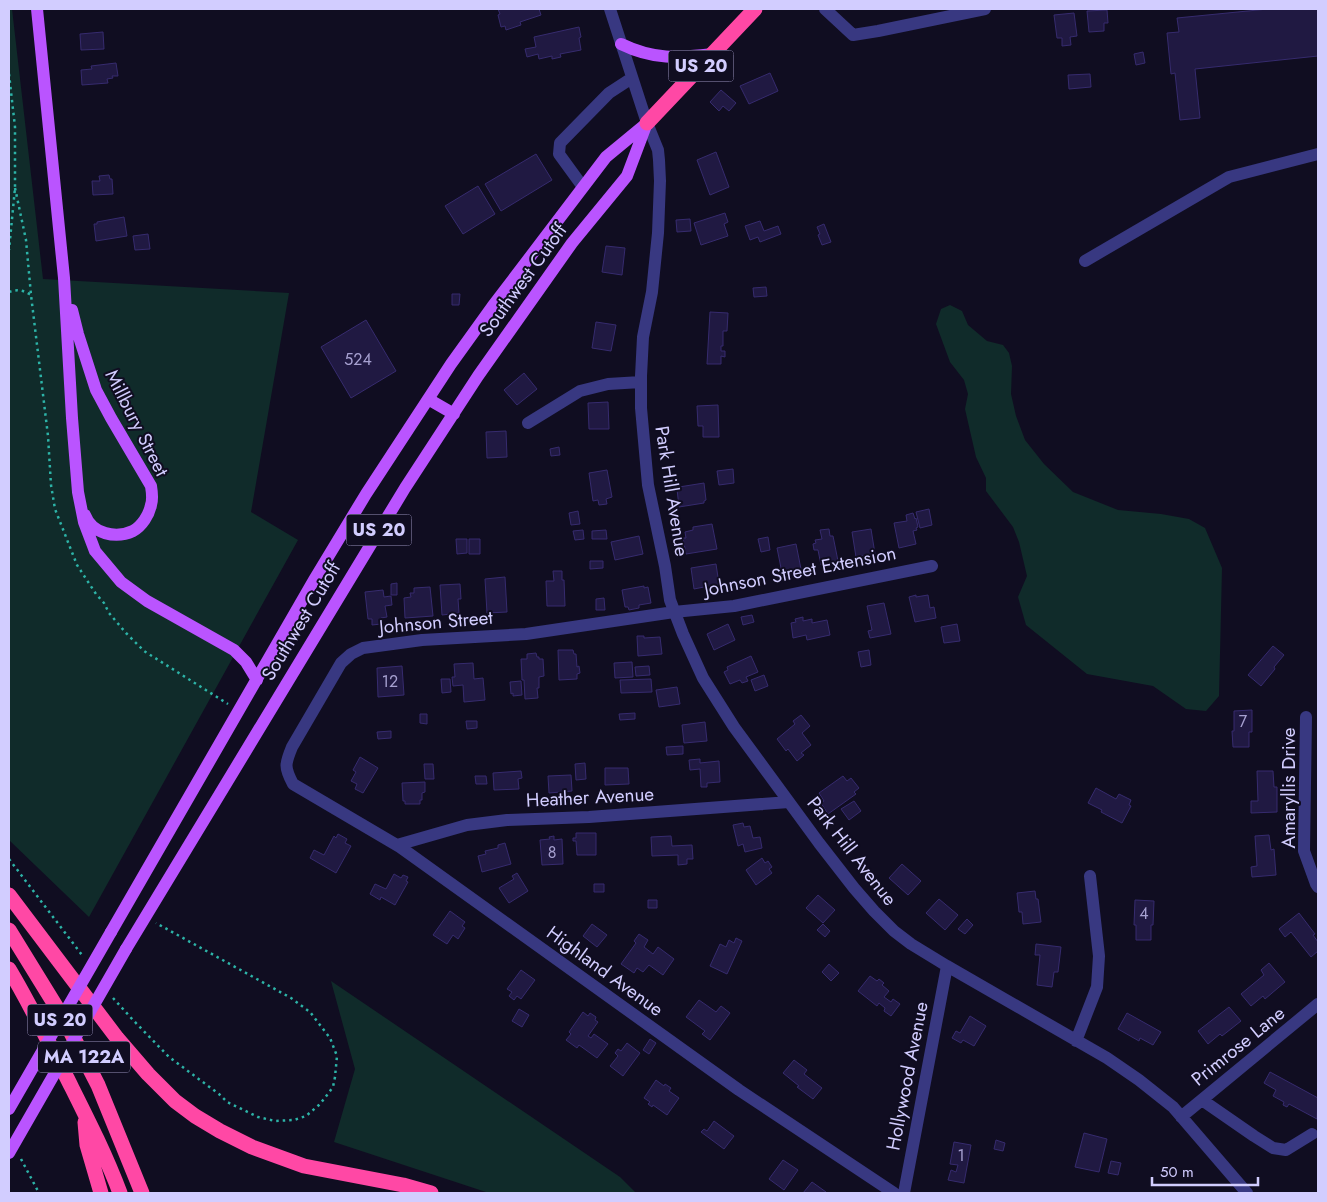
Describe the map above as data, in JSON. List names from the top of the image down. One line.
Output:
{"streets":{"highway":["US 20","Southwest Cutoff","MA 122A"],"main road":["Millbury Street"],"street":["Park Hill Avenue","Johnson Street Extension","Johnson Street","Amaryllis Drive","Heather Avenue","Highland Avenue","Primrose Lane","Hollywood Avenue"]},"crossings":[["Southwest Cutoff","Millbury Street"],["Southwest Cutoff","Park Hill Avenue"],["Park Hill Avenue","Johnson Street Extension"],["Park Hill Avenue","Johnson Street"],["Park Hill Avenue","Heather Avenue"],["Park Hill Avenue","Primrose Lane"],["Park Hill Avenue","Hollywood Avenue"],["Johnson Street Extension","Johnson Street"],["Johnson Street","Highland Avenue"],["Heather Avenue","Highland Avenue"]],"house_numbers":["524","12","7","8","4","1"],"scale_bar":"50 m"}
